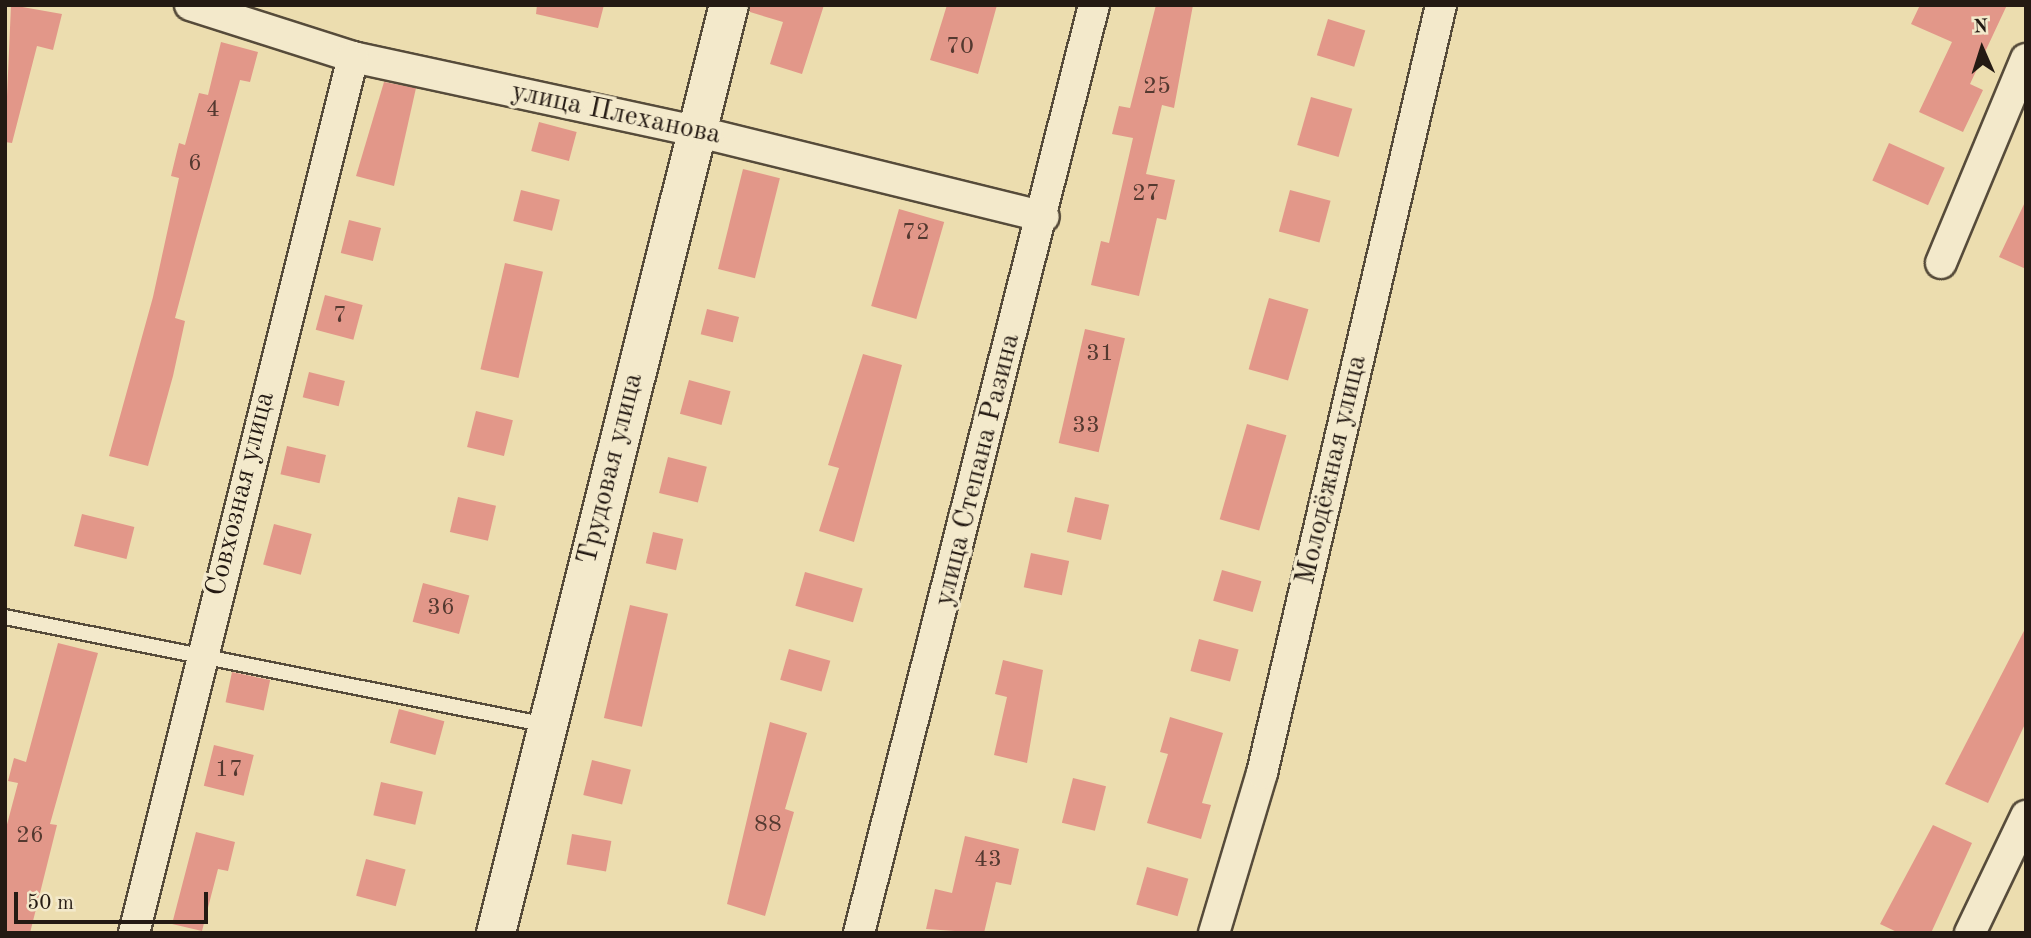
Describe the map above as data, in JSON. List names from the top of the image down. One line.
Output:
{"streets":{"street":["улица Плеханова","Трудовая улица","улица Степана Разина","Молодёжная улица","Совхозная улица"]},"crossings":[["улица Плеханова","Трудовая улица"],["улица Плеханова","улица Степана Разина"],["улица Плеханова","Совхозная улица"]],"house_numbers":["70","25","4","6","27","72","7","31","33","36","17","88","26","43"],"scale_bar":"50 m","north":"top"}
